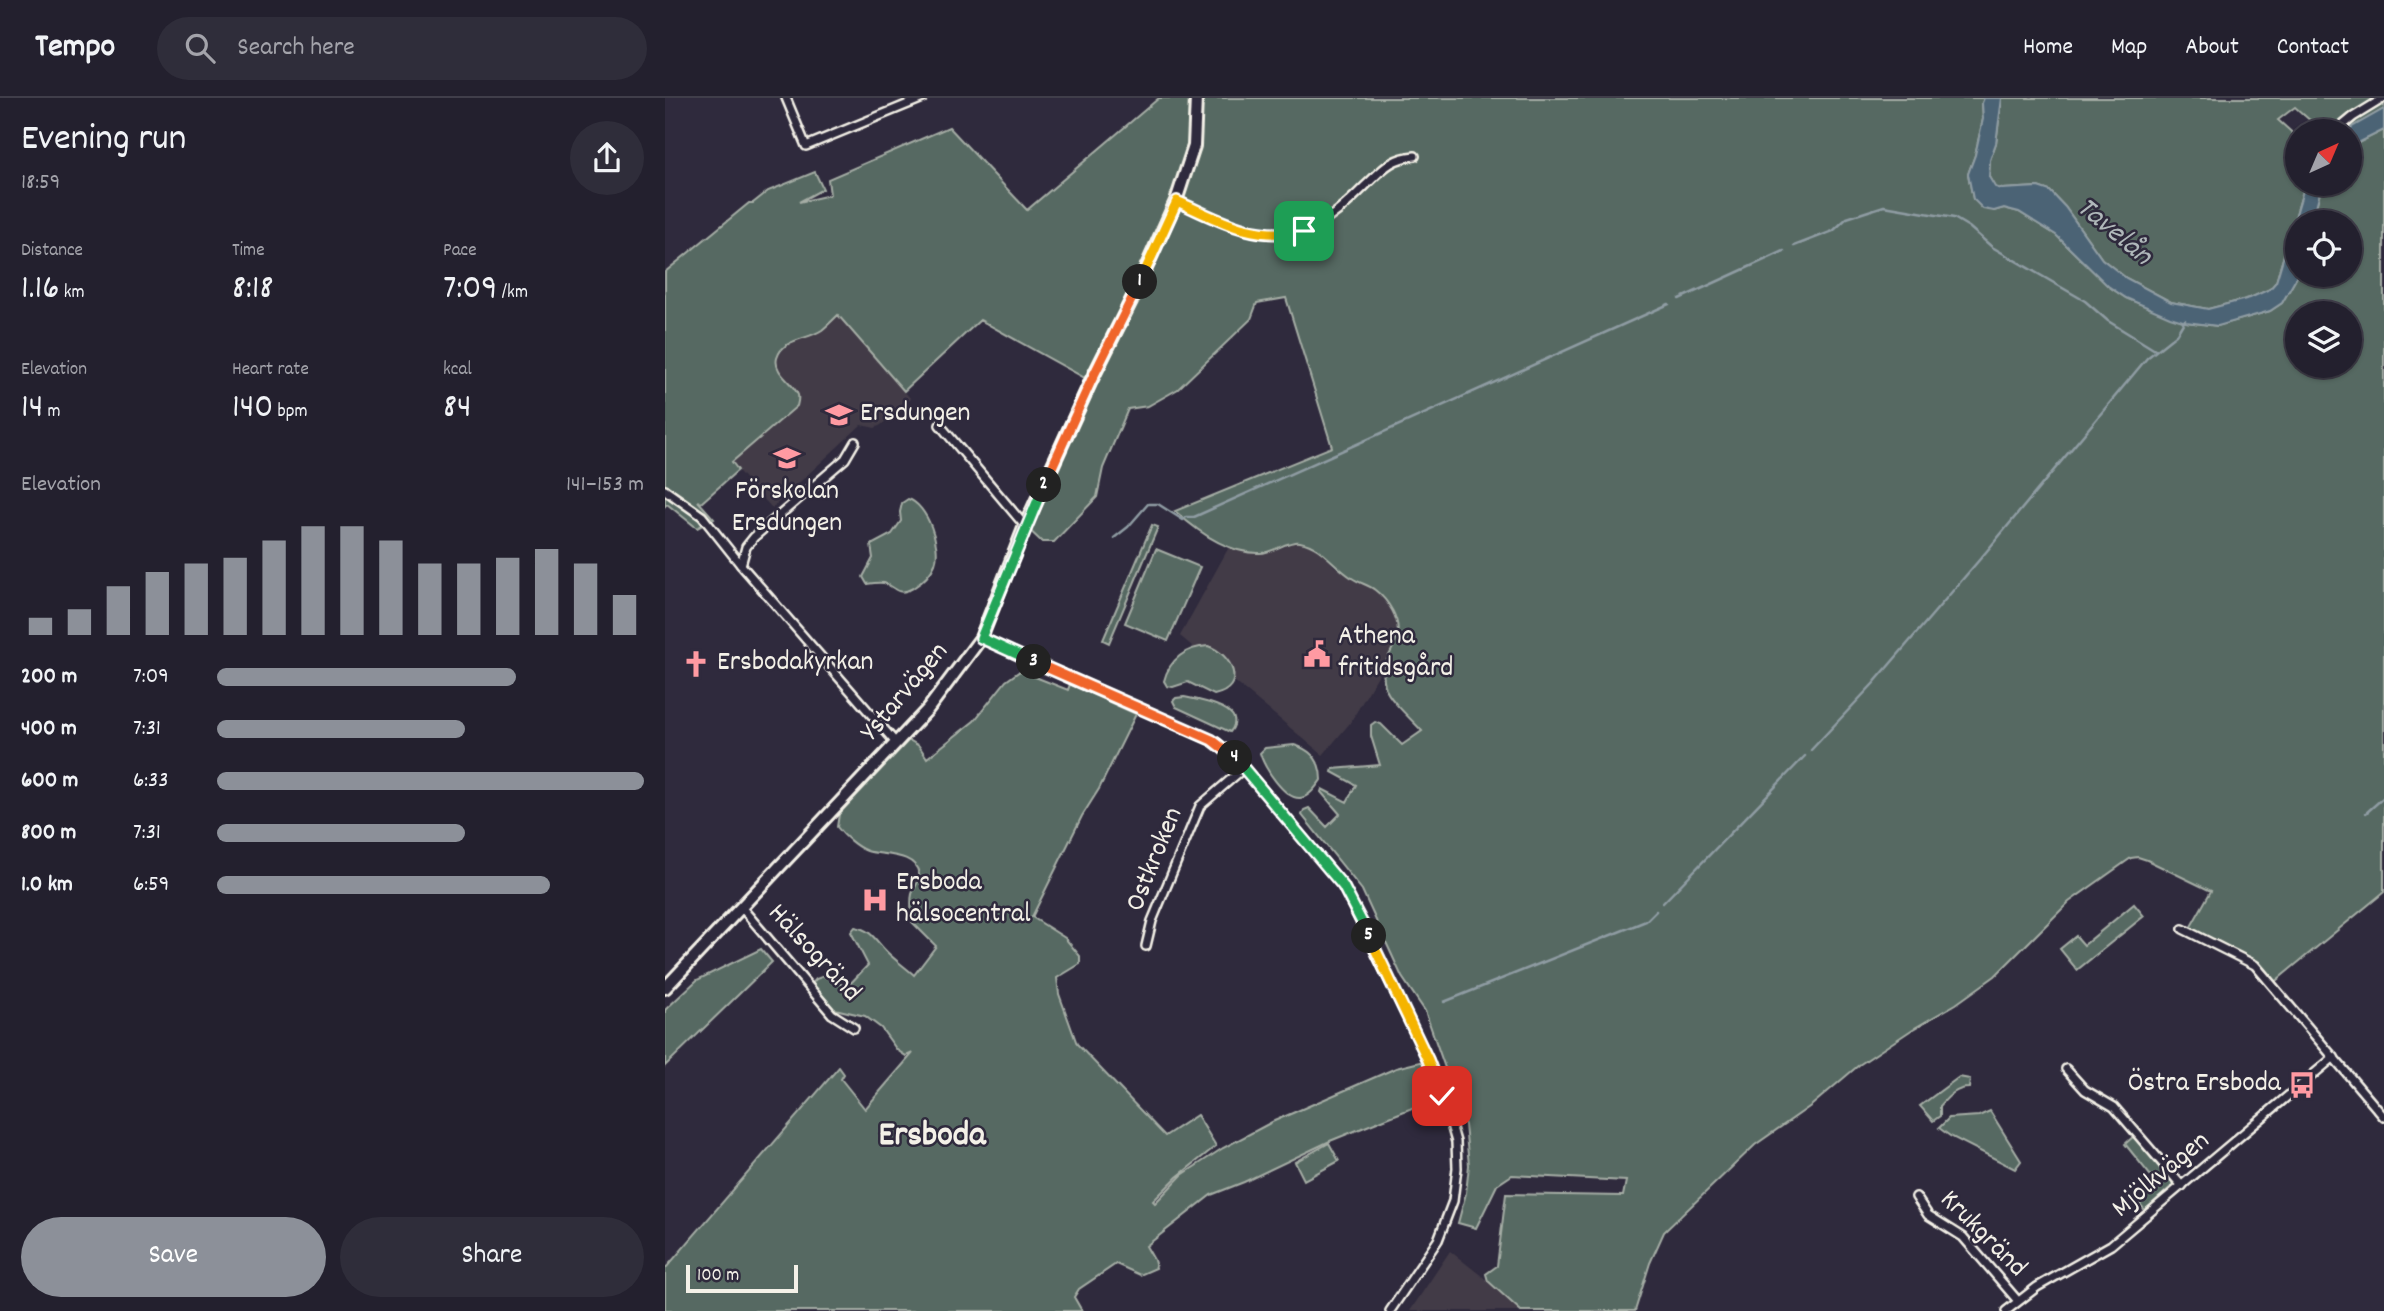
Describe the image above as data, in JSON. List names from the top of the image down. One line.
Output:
{"streets":{"street":["Ystarvägen","Ostkroken","Hälsogränd","Mjölkvägen","Krukgränd"]},"crossings":[["Ystarvägen","Hälsogränd"],["Mjölkvägen","Krukgränd"]],"districts":["Ersboda"],"water":["Tavelån"],"places":{"school or university":["Ersdungen","Förskolan Ersdungen"],"public building":["Athena fritidsgård"],"church":["Ersbodakyrkan"],"hospital":["Ersboda hälsocentral"],"bus stop":["Östra Ersboda"]},"scale_bar":"100 m","north":"top right","page":{"header":"Tempo","search":"Search here","nav":["Home","Map","About","Contact"],"heading":["Evening run","18:59"],"stats":[["Distance","1.16 km"],["Time","8:18"],["Pace","7:09 /km"],["Elevation","14 m"],["Heart rate","140 bpm"],["kcal","84"]],"pins":["1","2","3","4","5"],"chart":["Elevation","141–153 m"],"list":[{"name":"200 m","note":"7:09"},{"name":"400 m","note":"7:31"},{"name":"600 m","note":"6:33"},{"name":"800 m","note":"7:31"},{"name":"1.0 km","note":"6:59"}],"buttons":["Save","Share"],"scale":"100 m"}}
